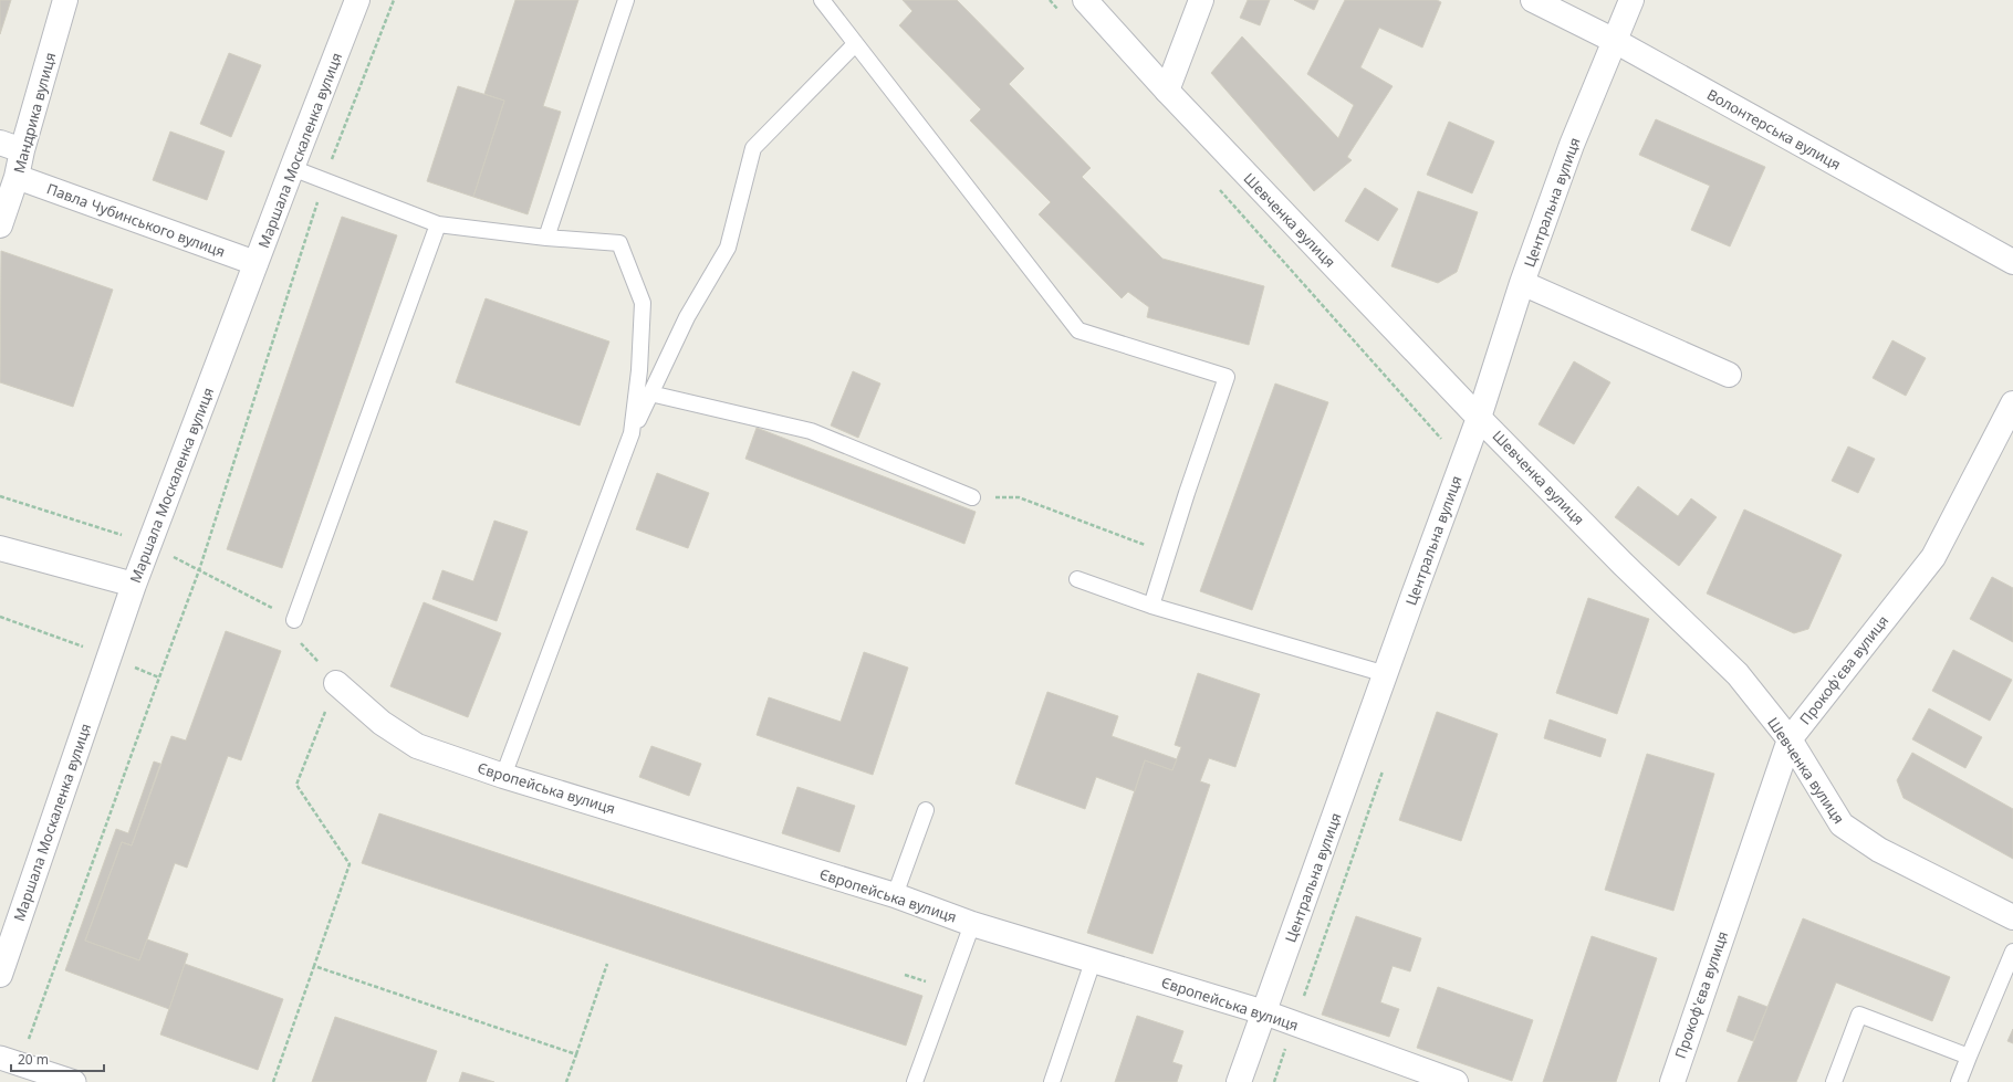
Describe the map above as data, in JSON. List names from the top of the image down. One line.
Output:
{"streets":{"street":["Мандрика вулиця","Волонтерська вулиця","Маршала Москаленка вулиця","Центральна вулиця","Павла Чубинського вулиця","Шевченка вулиця","Прокоф'єва вулиця","Європейська вулиця"]},"crossings":[["Мандрика вулиця","Павла Чубинського вулиця"],["Волонтерська вулиця","Центральна вулиця"],["Маршала Москаленка вулиця","Павла Чубинського вулиця"],["Центральна вулиця","Шевченка вулиця"],["Центральна вулиця","Європейська вулиця"],["Шевченка вулиця","Прокоф'єва вулиця"]],"scale_bar":"20 m"}
